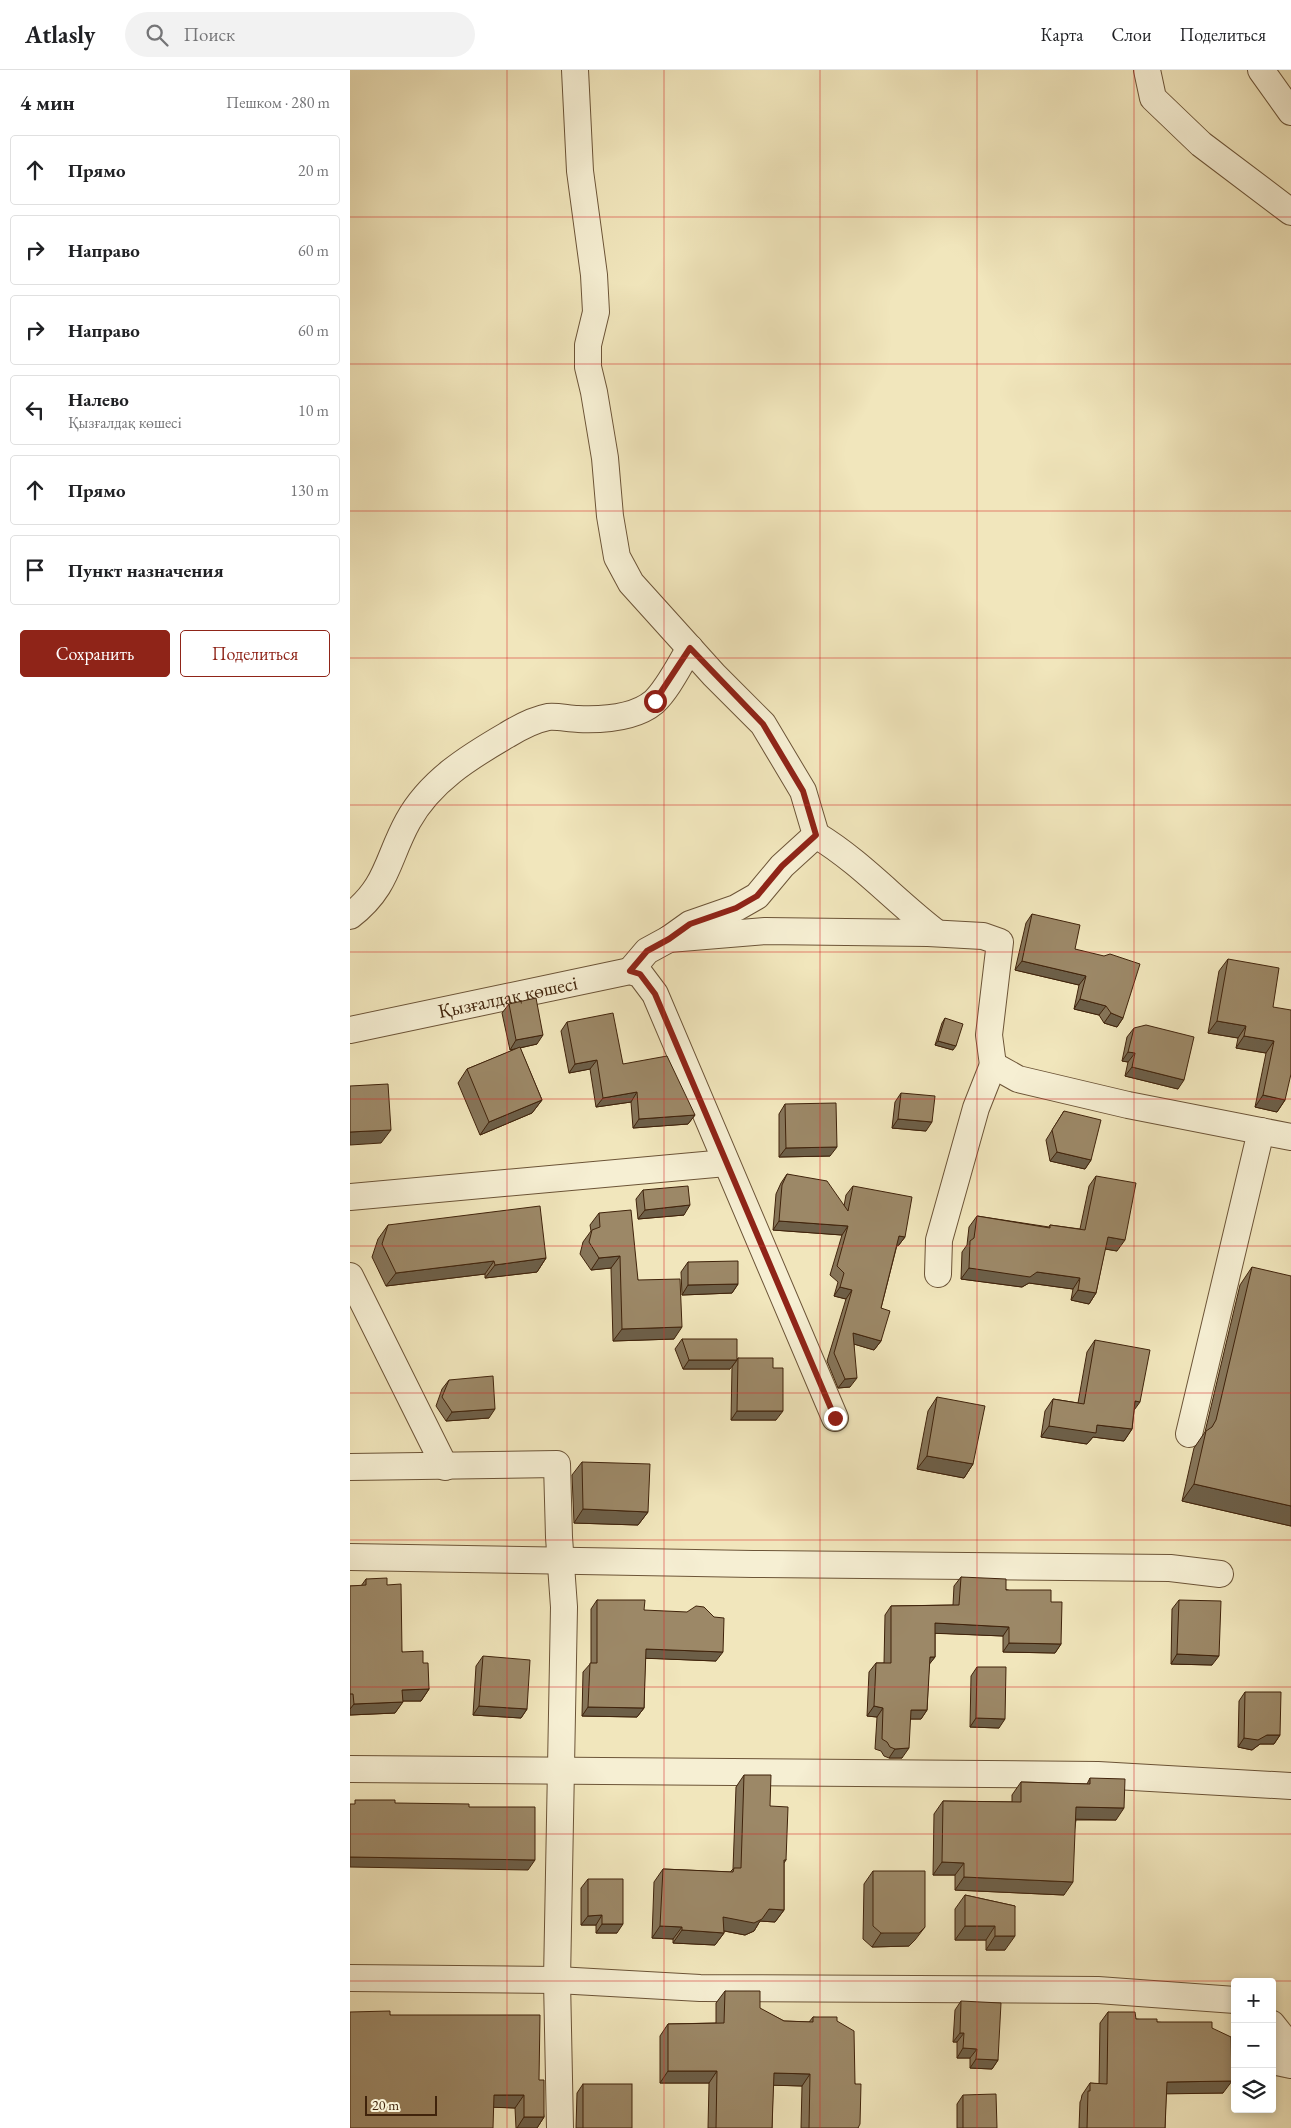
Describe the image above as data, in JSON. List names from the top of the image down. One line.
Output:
{"streets":{"street":["Қызғалдақ көшесі"]},"scale_bar":"20 m","page":{"header":"Atlasly","search":"Поиск","nav":["Карта","Слои","Поделиться"],"heading":["4 мин","Пешком · 280 m"],"list":[["Прямо","20 m"],["Направо","60 m"],["Направо","60 m"],["Налево","Қызғалдақ көшесі","10 m"],["Прямо","130 m"],"Пункт назначения"],"buttons":["Сохранить","Поделиться"],"map_buttons":["+","−"],"scale":"20 m"}}
